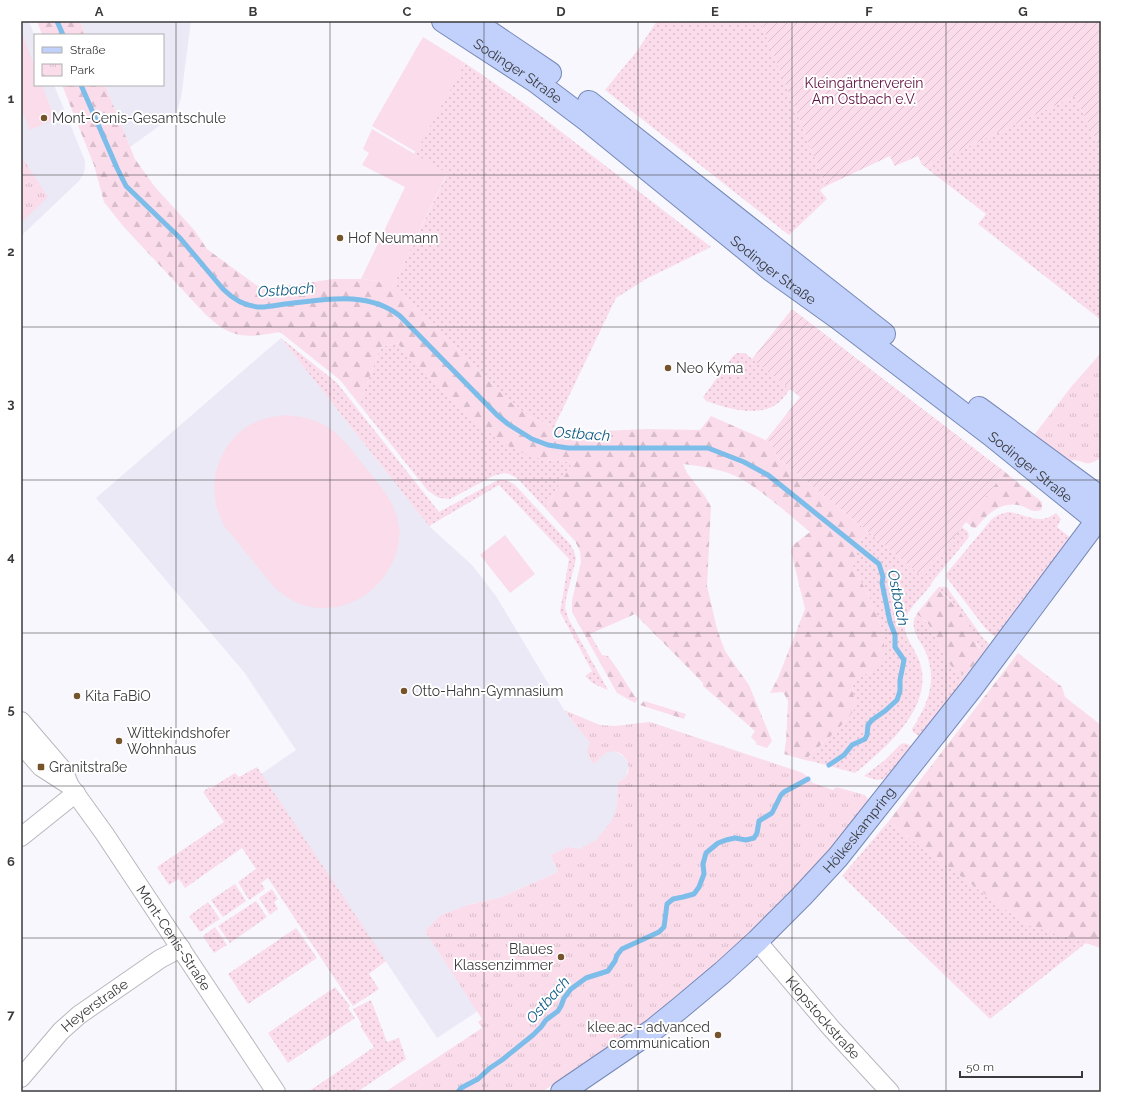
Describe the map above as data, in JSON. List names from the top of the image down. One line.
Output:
{"streets":{"main road":["Sodinger Straße","Hölkeskampring"],"street":["Mont-Cenis-Straße","Heyerstraße","Klopstockstraße"]},"crossings":[["Sodinger Straße","Hölkeskampring"],["Hölkeskampring","Klopstockstraße"],["Mont-Cenis-Straße","Heyerstraße"]],"water":["Ostbach"],"parks":["Kleingärtnerverein Am Ostbach e.V."],"places":{"other":["Mont-Cenis-Gesamtschule","Hof Neumann","Neo Kyma","Otto-Hahn-Gymnasium","Kita FaBiO","Wittekindshofer Wohnhaus","Blaues Klassenzimmer","klee.ac - advanced communication"],"transit":["Granitstraße"]},"legend":["Straße","Park"],"scale_bar":"50 m","grid":{"columns":["A","B","C","D","E","F","G"],"rows":["1","2","3","4","5","6","7"]}}
